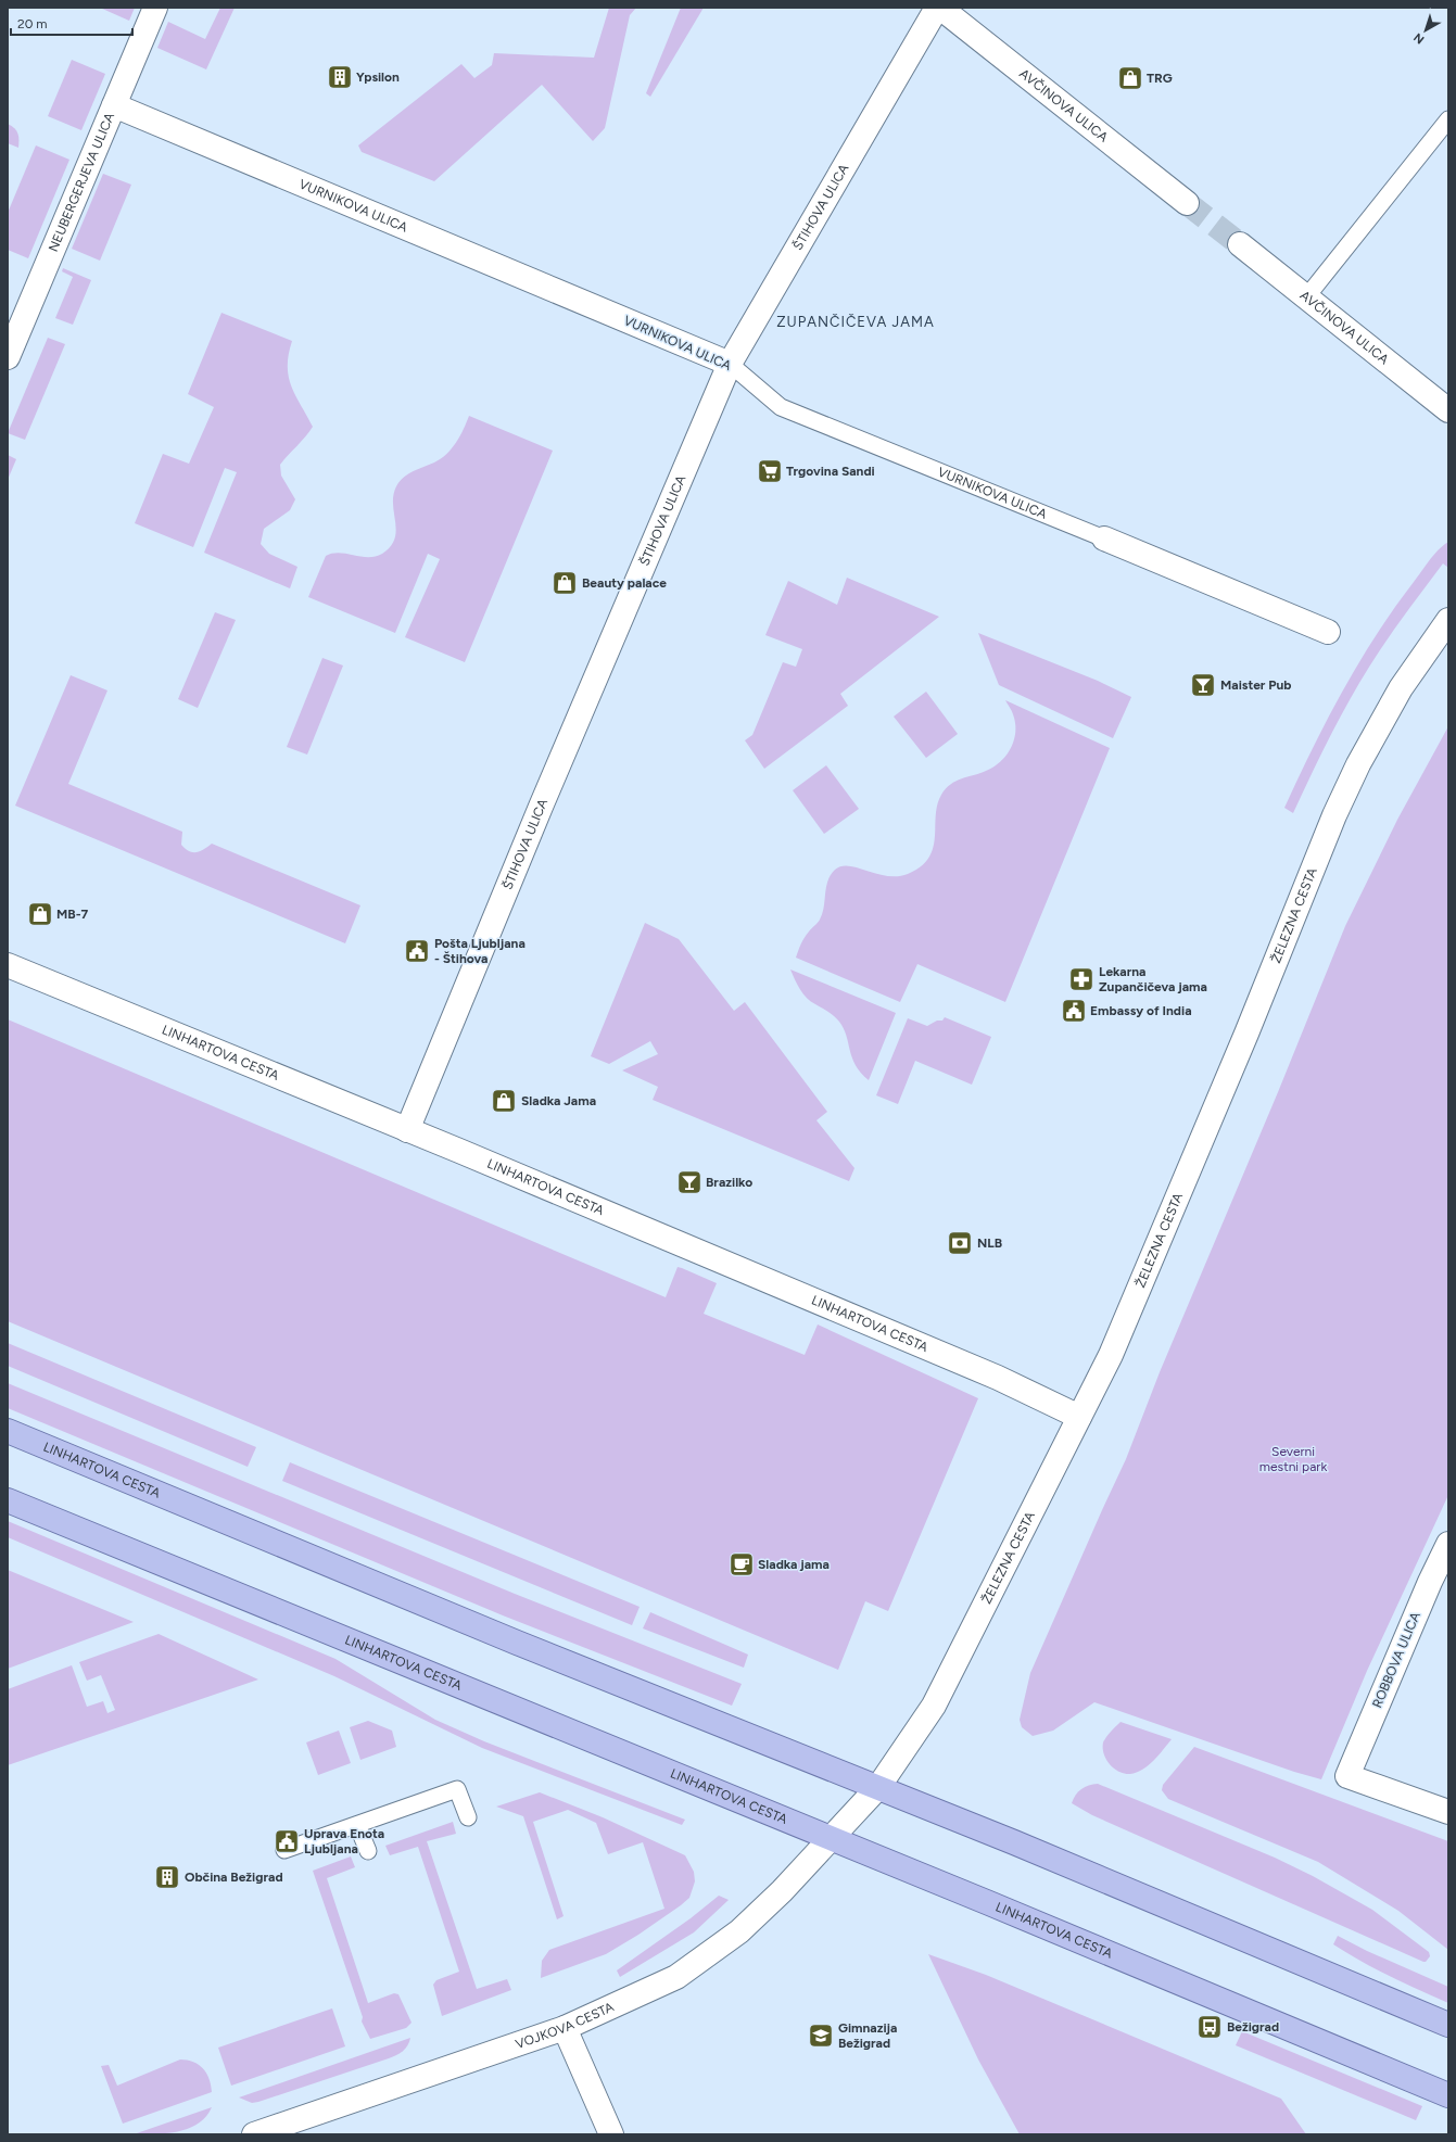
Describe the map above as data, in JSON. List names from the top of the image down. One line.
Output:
{"streets":{"main road":["LINHARTOVA CESTA"],"street":["AVČINOVA ULICA","NEUBERGERJEVA ULICA","VURNIKOVA ULICA","ŠTIHOVA ULICA","ŽELEZNA CESTA","ROBBOVA ULICA","VOJKOVA CESTA"]},"crossings":[["NEUBERGERJEVA ULICA","VURNIKOVA ULICA"],["VURNIKOVA ULICA","ŠTIHOVA ULICA"],["ŠTIHOVA ULICA","LINHARTOVA CESTA"],["ŽELEZNA CESTA","LINHARTOVA CESTA"],["ŽELEZNA CESTA","VOJKOVA CESTA"],["LINHARTOVA CESTA","VOJKOVA CESTA"]],"districts":["ZUPANČIČEVA JAMA"],"parks":["Severni mestni park"],"places":{"building":["Ypsilon","Občina Bežigrad"],"shop":["TRG","Beauty palace","MB-7","Sladka Jama"],"supermarket":["Trgovina Sandi"],"bar":["Maister Pub","Brazilko"],"public building":["Pošta Ljubljana - Štihova","Embassy of India","Uprava Enota Ljubljana"],"pharmacy":["Lekarna Zupančičeva jama"],"bank":["NLB"],"cafe":["Sladka jama"],"bus stop":["Bežigrad"],"school or university":["Gimnazija Bežigrad"]},"scale_bar":"20 m","north":"bottom left"}
